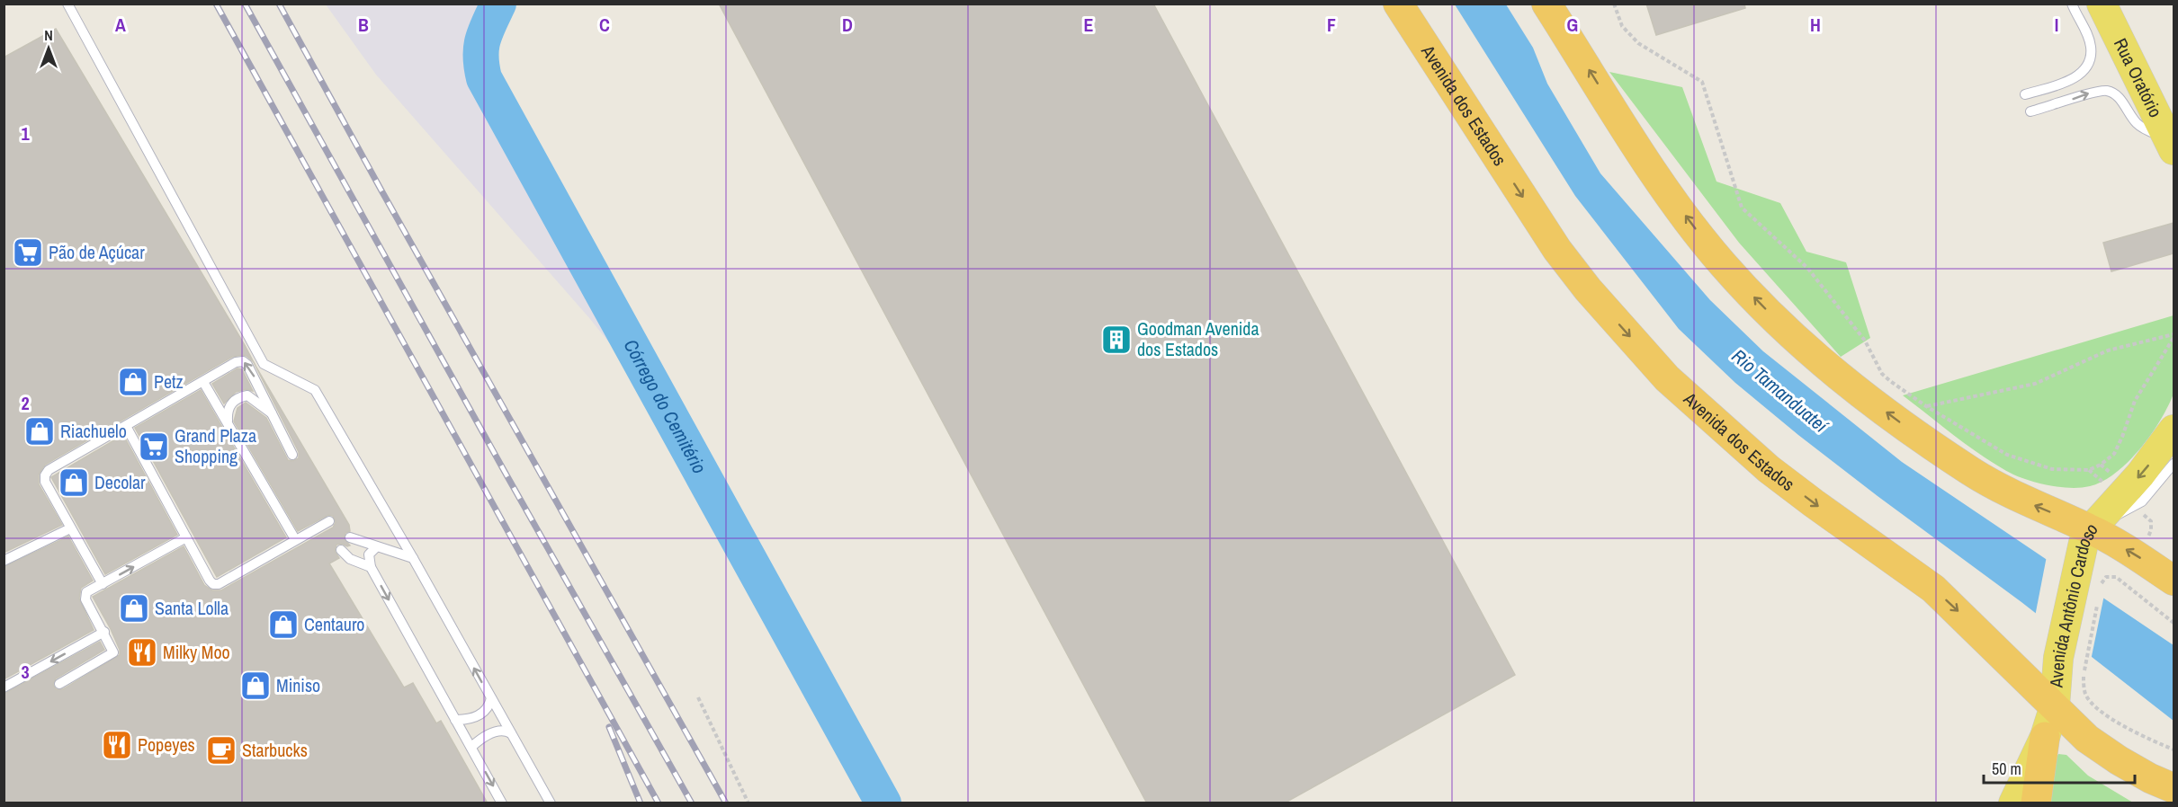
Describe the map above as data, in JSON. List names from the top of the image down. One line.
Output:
{"streets":{"highway":["Avenida dos Estados"],"main road":["Rua Oratório","Avenida Antônio Cardoso"]},"crossings":[["Avenida dos Estados","Avenida Antônio Cardoso"]],"water":["Rio Tamanduateí","Córrego do Cemitério"],"places":{"supermarket":["Pão de Açúcar","Grand Plaza Shopping"],"building":["Goodman Avenida dos Estados"],"shop":["Petz","Riachuelo","Decolar","Santa Lolla","Centauro","Miniso"],"restaurant":["Milky Moo","Popeyes"],"cafe":["Starbucks"]},"scale_bar":"50 m","north":"top","grid":{"columns":["A","B","C","D","E","F","G","H","I"],"rows":["1","2","3"]}}
